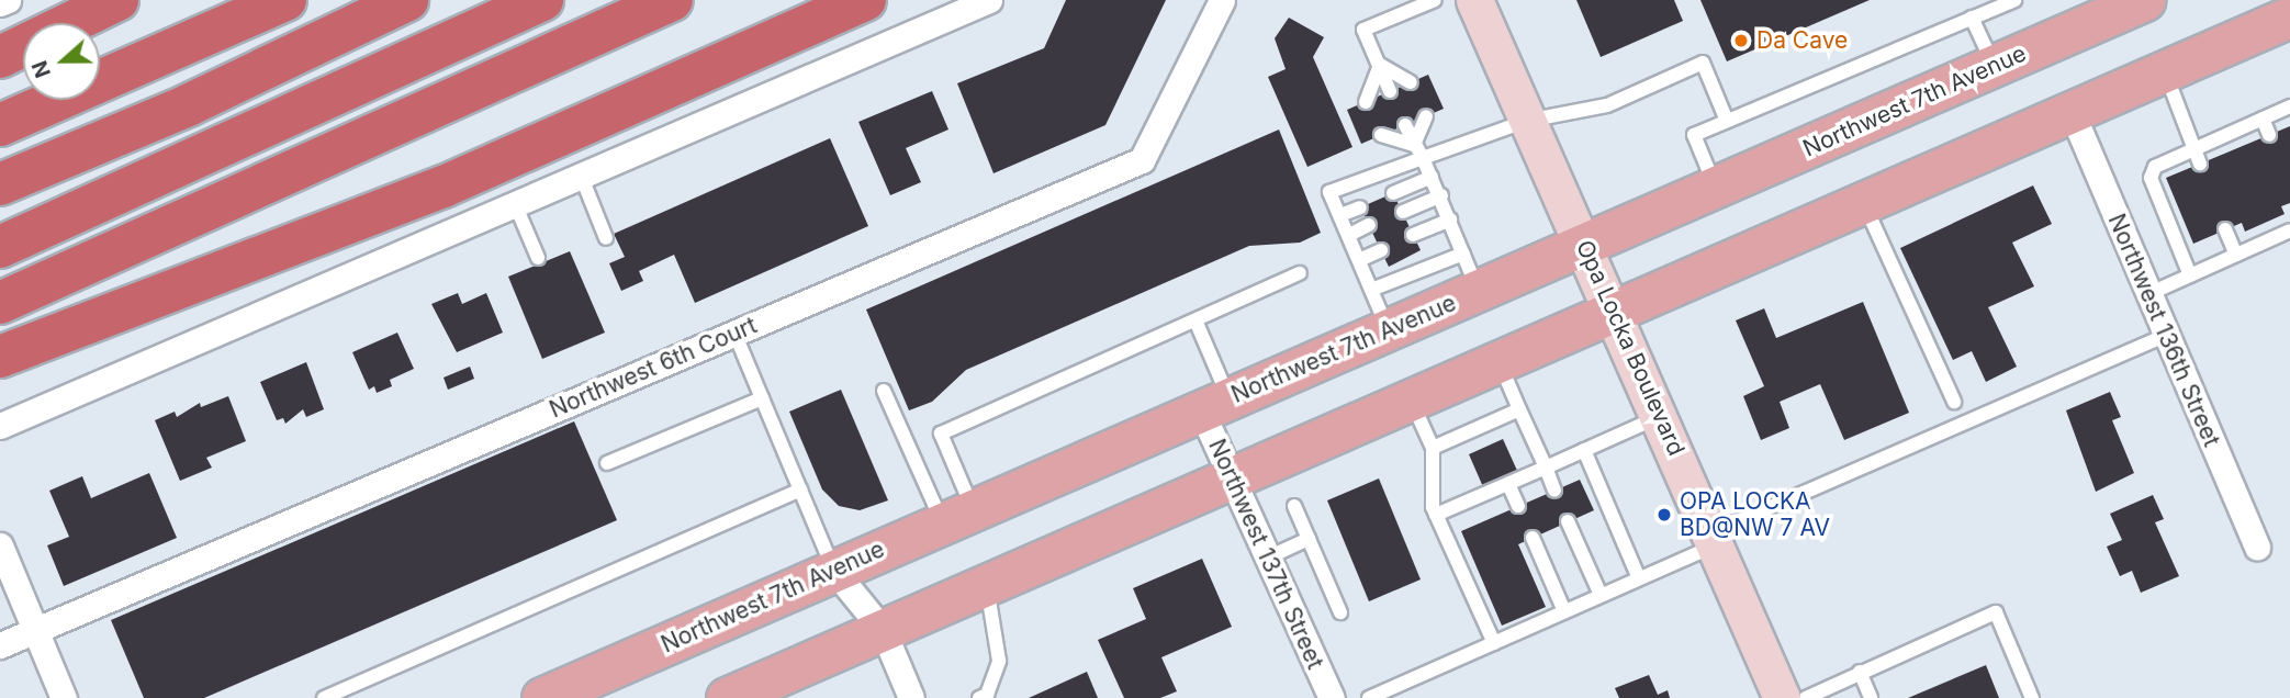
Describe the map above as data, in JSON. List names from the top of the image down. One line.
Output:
{"streets":{"main road":["Northwest 7th Avenue","Opa Locka Boulevard"],"street":["Northwest 136th Street","Northwest 6th Court","Northwest 137th Street"]},"crossings":[["Northwest 7th Avenue","Opa Locka Boulevard"],["Northwest 7th Avenue","Northwest 137th Street"]],"places":["Da Cave","OPA LOCKA BD@NW 7 AV"],"north":"left"}
